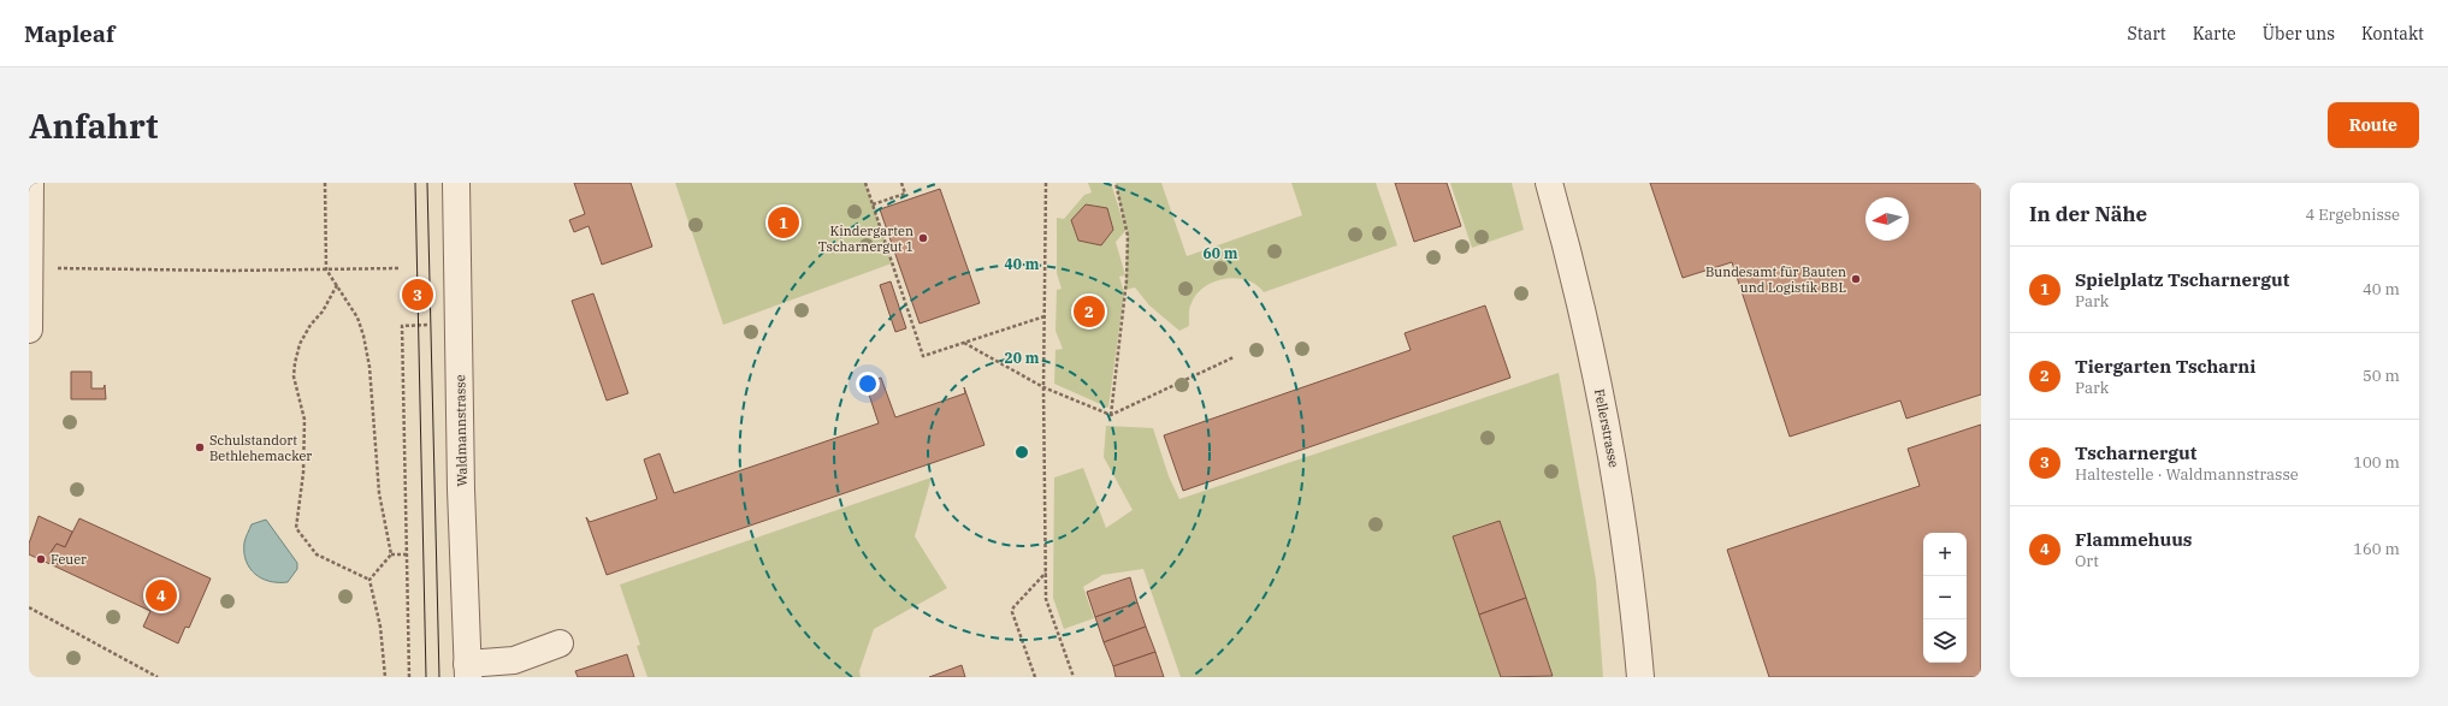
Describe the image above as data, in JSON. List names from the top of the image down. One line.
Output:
{"streets":{"street":["Fellerstrasse","Waldmannstrasse"]},"places":["Kindergarten Tscharnergut 1","Bundesamt für Bauten und Logistik BBL","Schulstandort Bethlehemacker","Feuer"],"north":"left","page":{"header":"Mapleaf","nav":["Start","Karte","Über uns","Kontakt"],"buttons":"Route","title":"Anfahrt","heading":["In der Nähe","4 Ergebnisse"],"pins":["1","3","2","4"],"list":[{"mark":"1","name":"Spielplatz Tscharnergut","note":"Park","value":"40 m"},{"mark":"2","name":"Tiergarten Tscharni","note":"Park","value":"50 m"},{"mark":"3","name":"Tscharnergut","note":"Haltestelle · Waldmannstrasse","value":"100 m"},{"mark":"4","name":"Flammehuus","note":"Ort","value":"160 m"}],"map_buttons":["+","−"]},"rings":["60 m","40 m","20 m"]}
